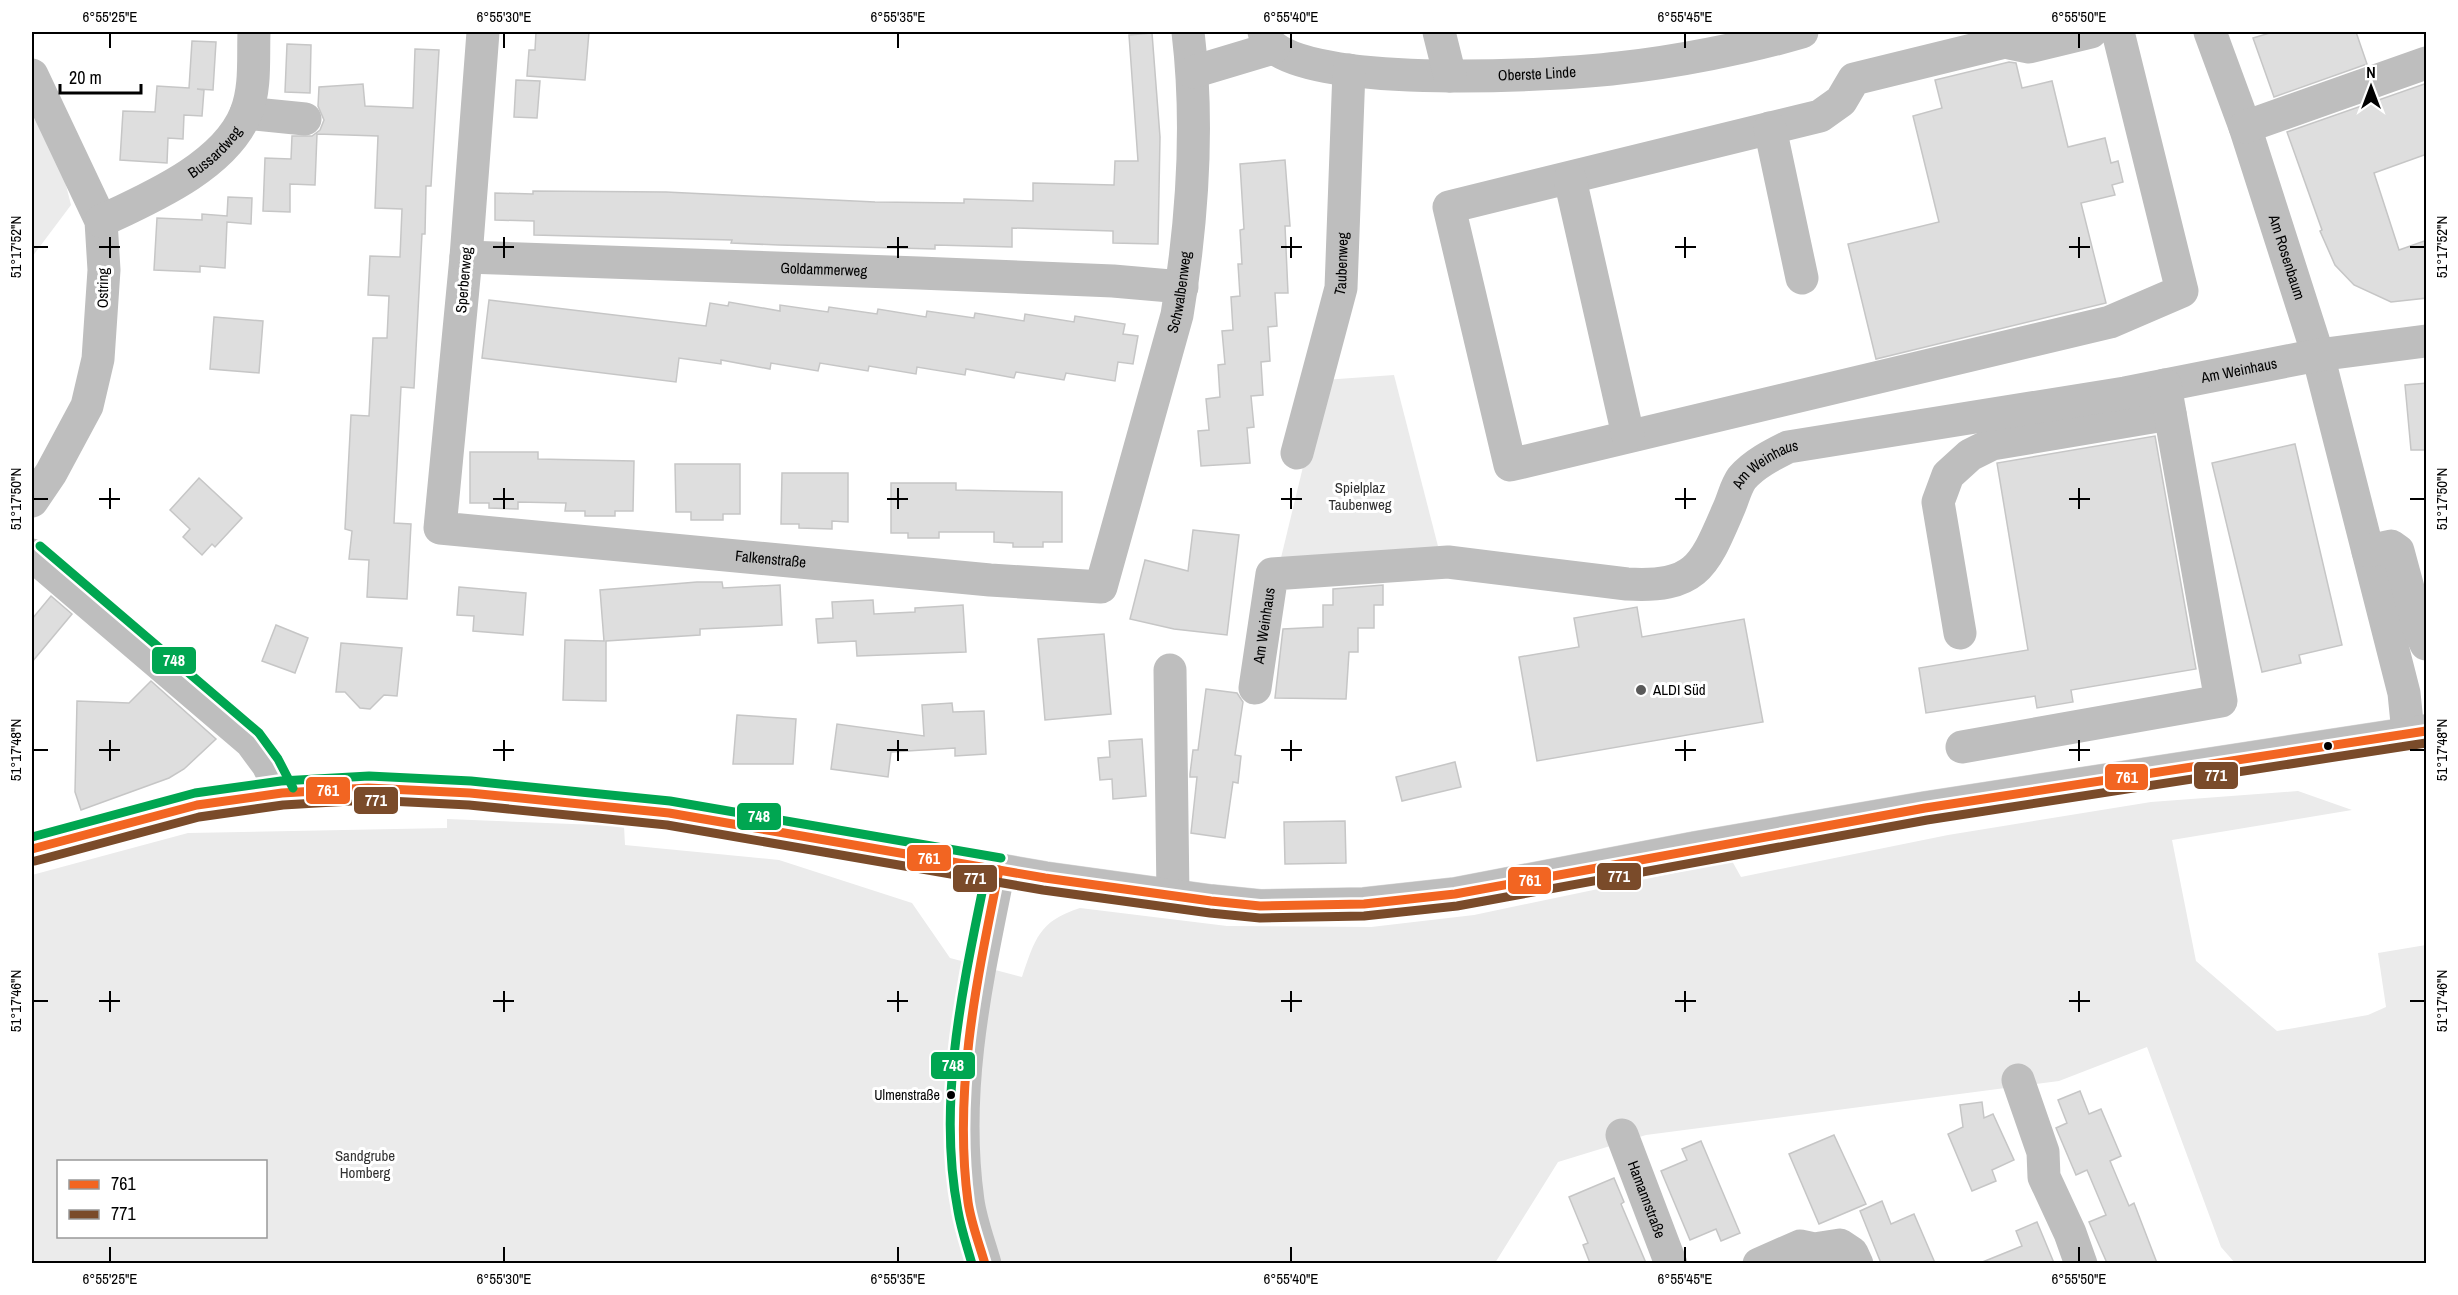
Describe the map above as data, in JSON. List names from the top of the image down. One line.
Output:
{"streets":{"street":["Oberste Linde","Bussardweg","Am Rosenbaum","Taubenweg","Goldammerweg","Sperberweg","Ostring","Schwalbenweg","Am Weinhaus","Falkenstraße","Hamannstraße"]},"crossings":[["Oberste Linde","Taubenweg"],["Bussardweg","Ostring"],["Am Rosenbaum","Am Weinhaus"],["Goldammerweg","Sperberweg"],["Goldammerweg","Schwalbenweg"],["Sperberweg","Falkenstraße"],["Schwalbenweg","Falkenstraße"]],"parks":["Spielplaz Taubenweg","Sandgrube Homberg"],"places":["ALDI Süd","Ulmenstraße"],"lines":["transit line 748","transit line 761","transit line 771"],"legend":["761","771"],"scale_bar":"20 m","north":"top","coordinates":["6°55'25\"E","6°55'30\"E","6°55'35\"E","6°55'40\"E","6°55'45\"E","6°55'50\"E","51°17'52\"N","51°17'50\"N","51°17'48\"N","51°17'46\"N"]}
